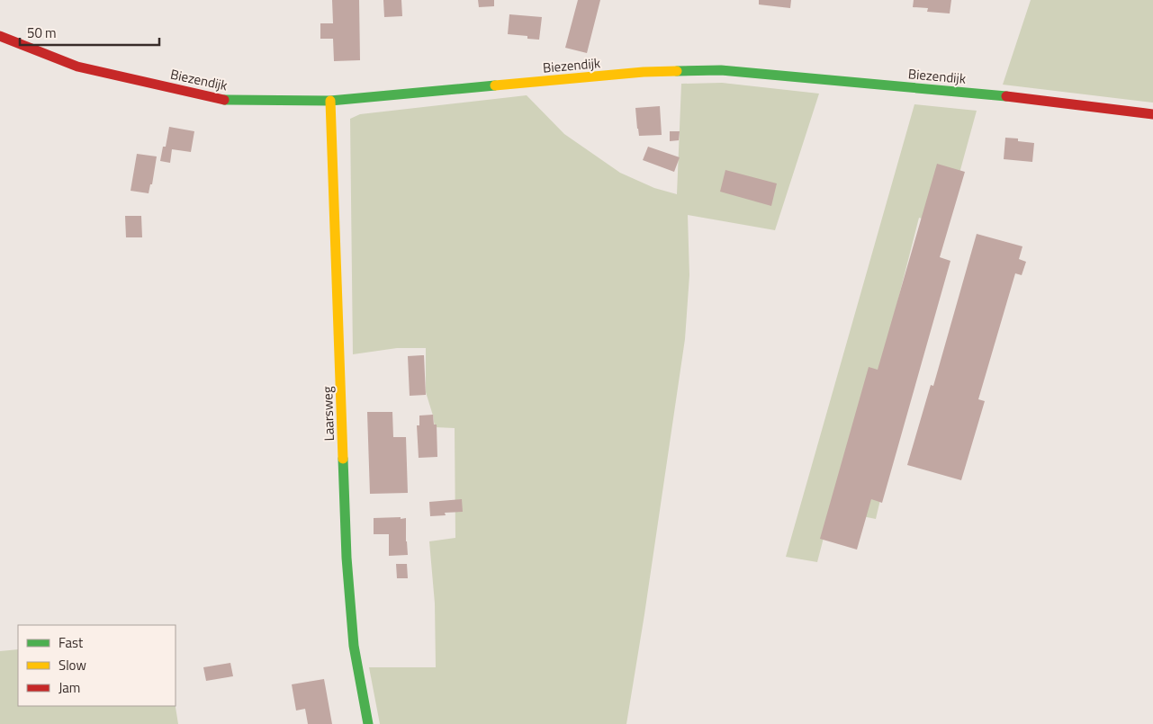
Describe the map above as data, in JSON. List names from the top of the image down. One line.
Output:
{"streets":{"street":["Biezendijk","Laarsweg"]},"crossings":[["Biezendijk","Laarsweg"]],"legend":["Fast","Slow","Jam"],"scale_bar":"50 m"}
